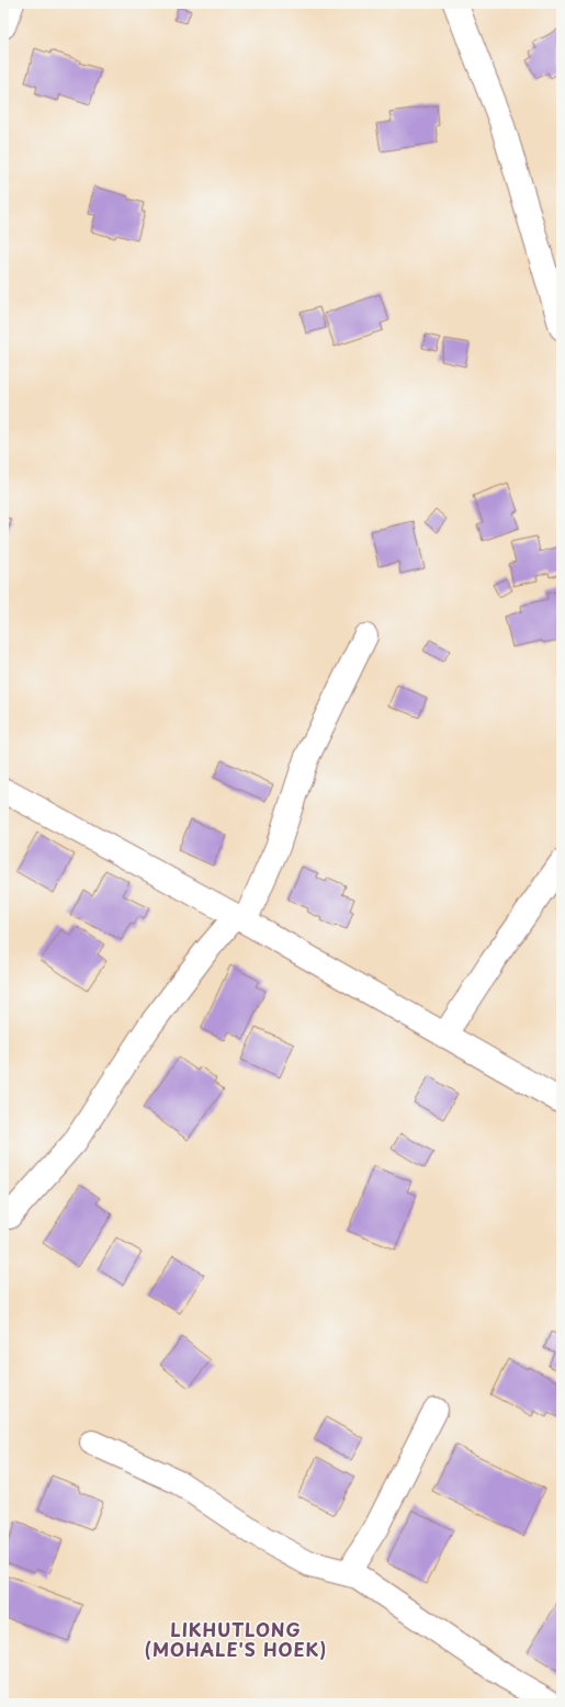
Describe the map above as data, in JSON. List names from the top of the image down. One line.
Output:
{"districts":["LIKHUTLONG (MOHALE'S HOEK)"]}
